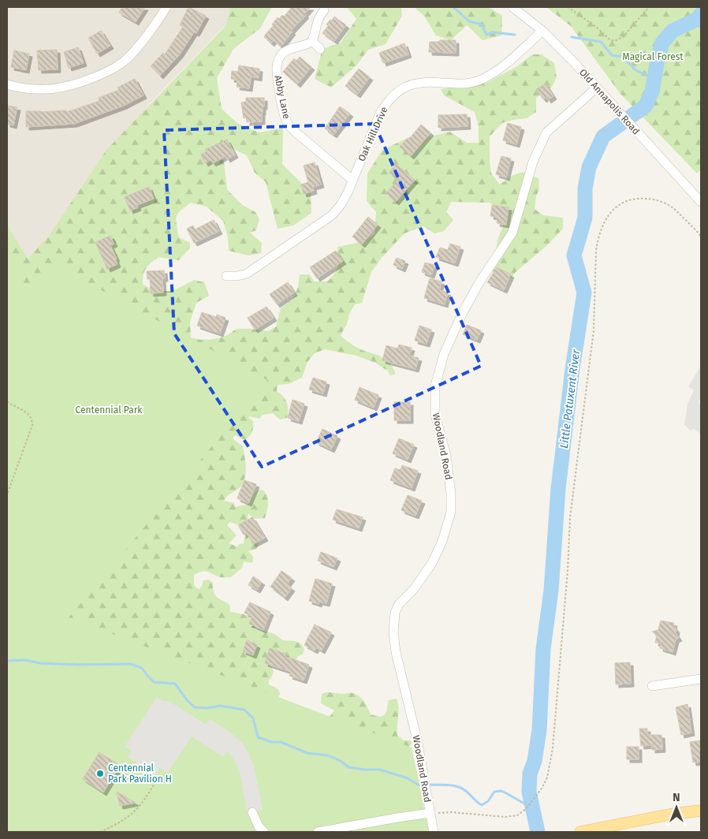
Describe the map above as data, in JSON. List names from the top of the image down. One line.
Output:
{"streets":{"street":["Abby Lane","Old Annapolis Road","Oak Hill Drive","Woodland Road"]},"crossings":[["Abby Lane","Oak Hill Drive"],["Old Annapolis Road","Oak Hill Drive"],["Old Annapolis Road","Woodland Road"]],"water":["Little Patuxent River"],"parks":["Magical Forest","Centennial Park"],"places":["Centennial Park Pavilion H"],"north":"top"}
